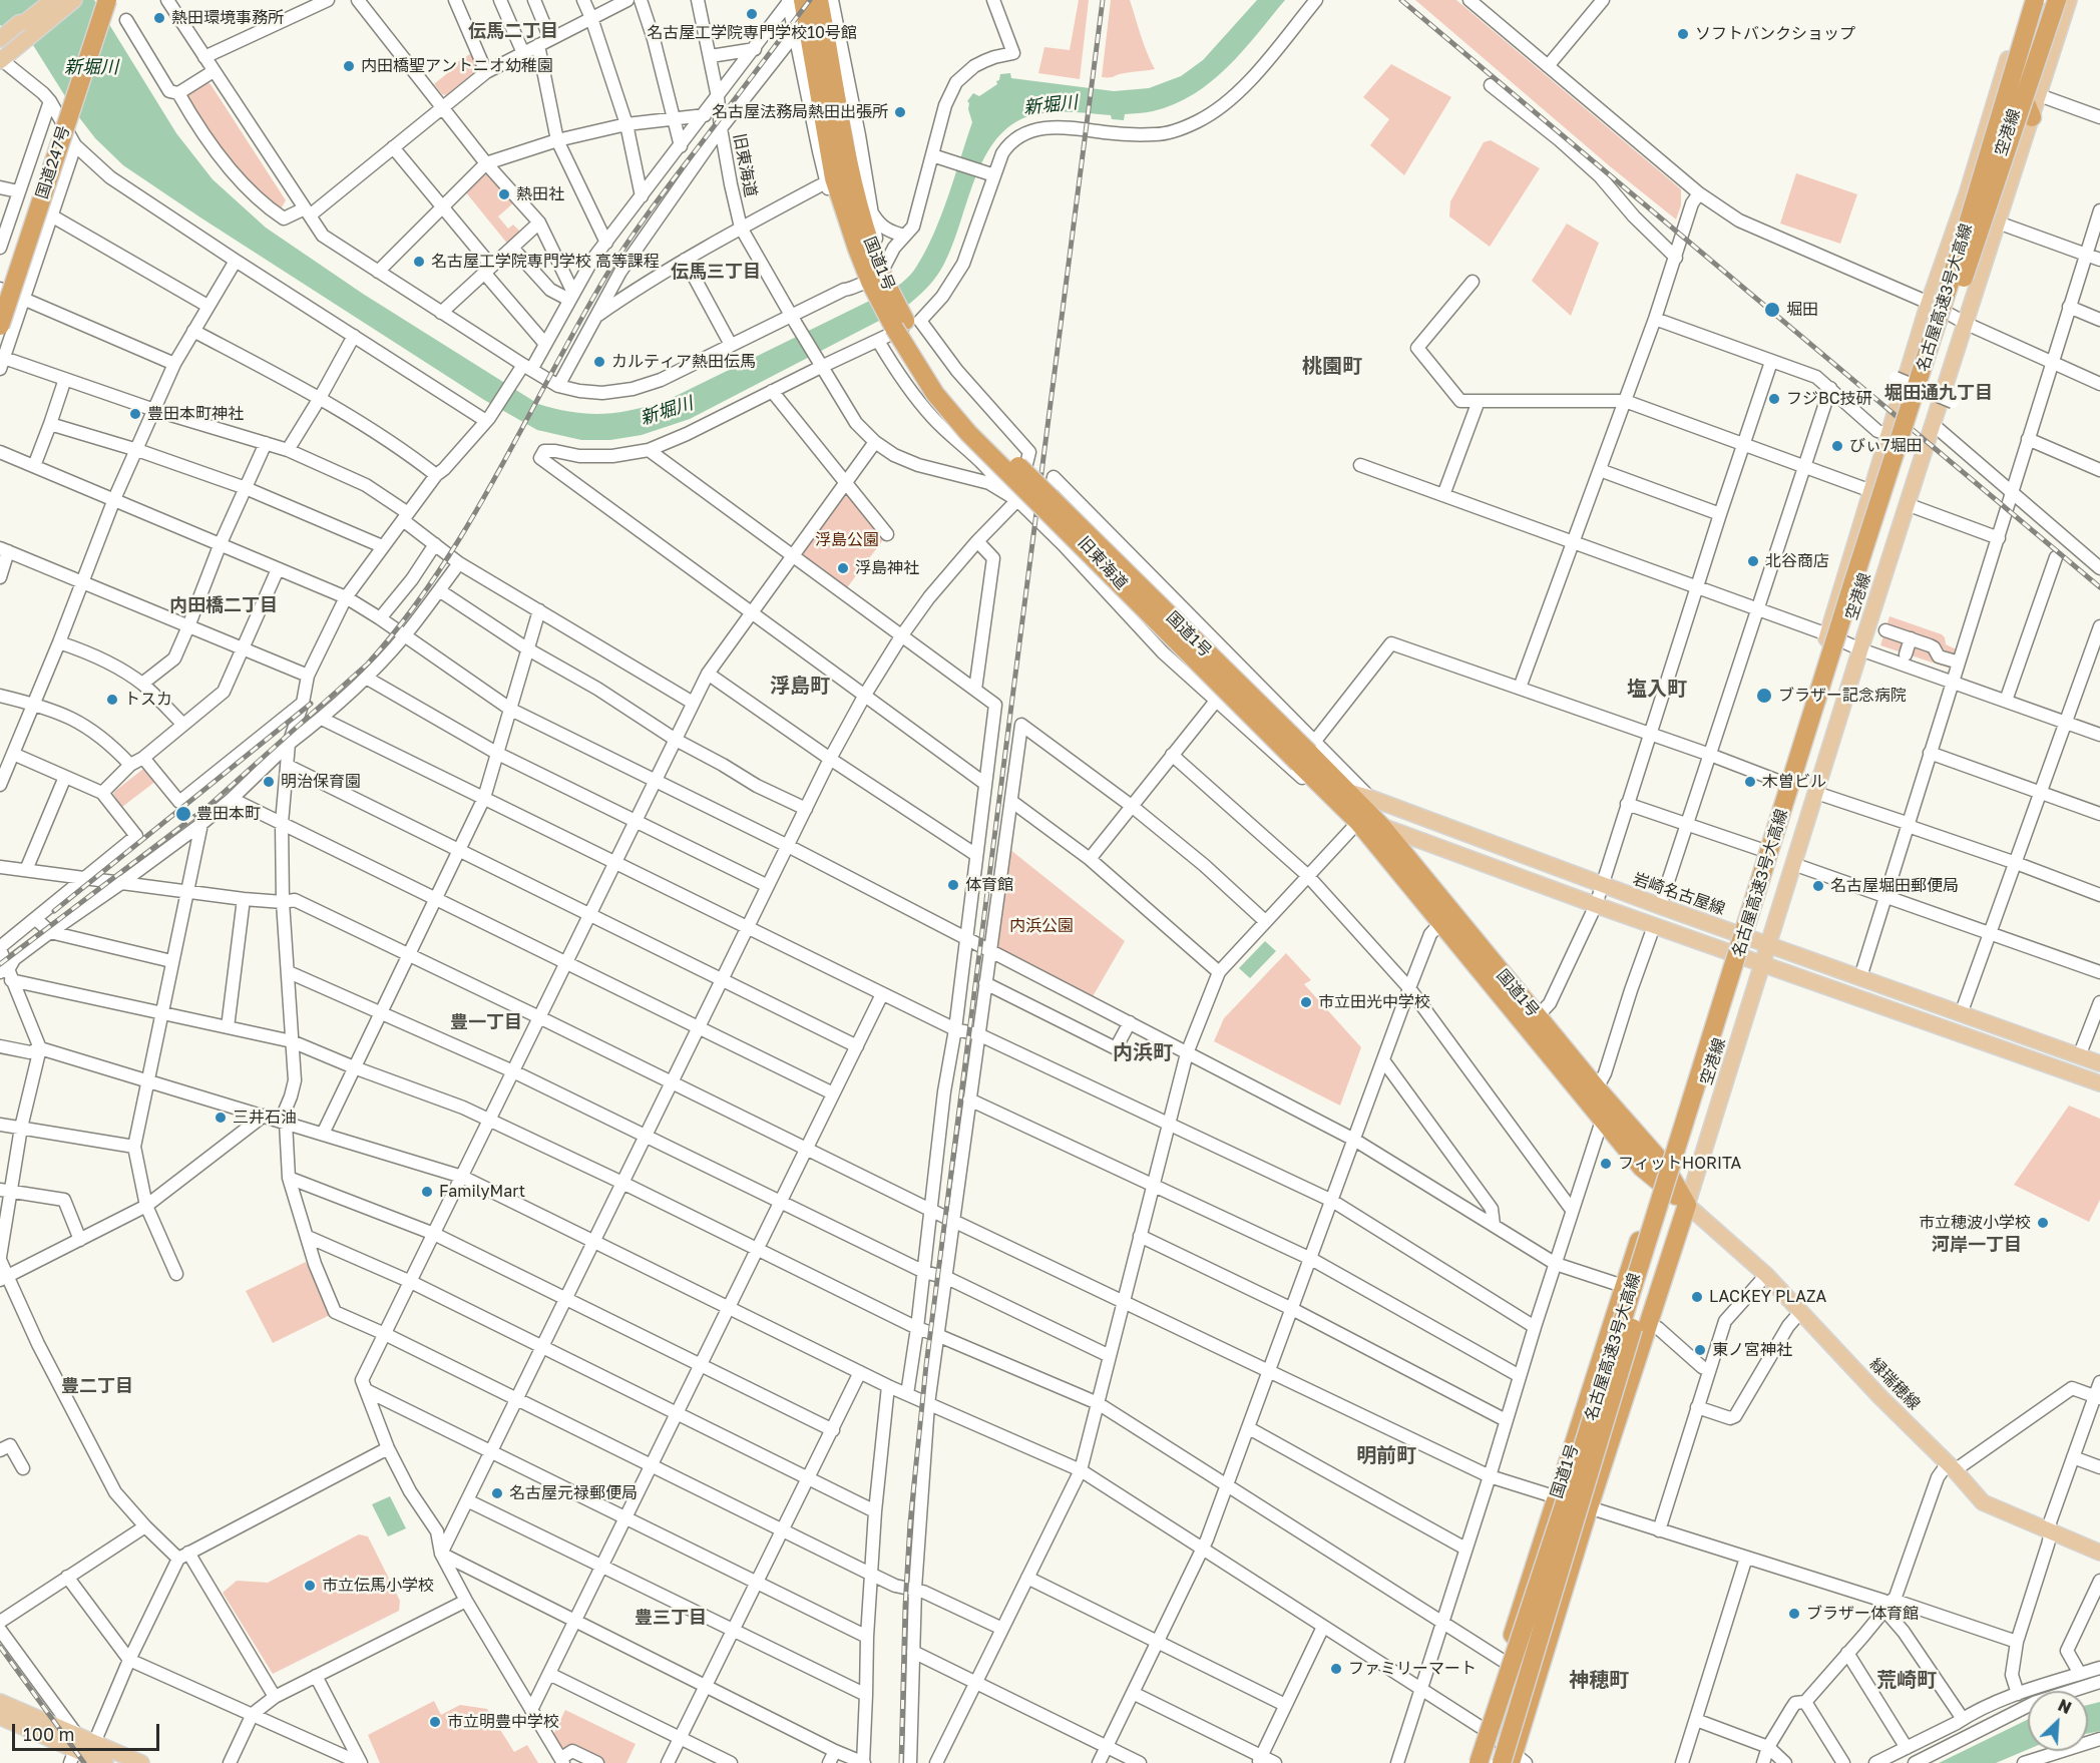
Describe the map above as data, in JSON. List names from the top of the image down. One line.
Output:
{"streets":{"highway":["国道247号","国道1号","名古屋高速3号大高線"],"main road":["空港線","岩崎名古屋線","緑瑞穂線"],"street":["旧東海道"]},"crossings":[["空港線","国道1号"],["空港線","岩崎名古屋線"],["空港線","緑瑞穂線"],["旧東海道","国道1号"],["国道1号","名古屋高速3号大高線"],["国道1号","岩崎名古屋線"],["国道1号","緑瑞穂線"]],"districts":["伝馬二丁目","伝馬三丁目","桃園町","堀田通九丁目","内田橋二丁目","浮島町","塩入町","豊一丁目","内浜町","河岸一丁目","豊二丁目","明前町","豊三丁目","神穂町","荒崎町"],"water":["新堀川"],"parks":["浮島公園","内浜公園"],"places":["名古屋工学院専門学校10号館","熱田環境事務所","ソフトバンクショップ","内田橋聖アントニオ幼稚園","名古屋法務局熱田出張所","熱田社","名古屋工学院専門学校 高等課程","堀田","カルティア熱田伝馬","フジBC技研","豊田本町神社","びぃ7堀田","北谷商店","浮島神社","ブラザー記念病院","トスカ","明治保育園","木曽ビル","豊田本町","体育館","名古屋堀田郵便局","市立田光中学校","三井石油","フィットHORITA","FamilyMart","市立穂波小学校","LACKEY PLAZA","東ノ宮神社","名古屋元禄郵便局","市立伝馬小学校","ブラザー体育館","ファミリーマート","市立明豊中学校"],"scale_bar":"100 m","north":"top right"}
